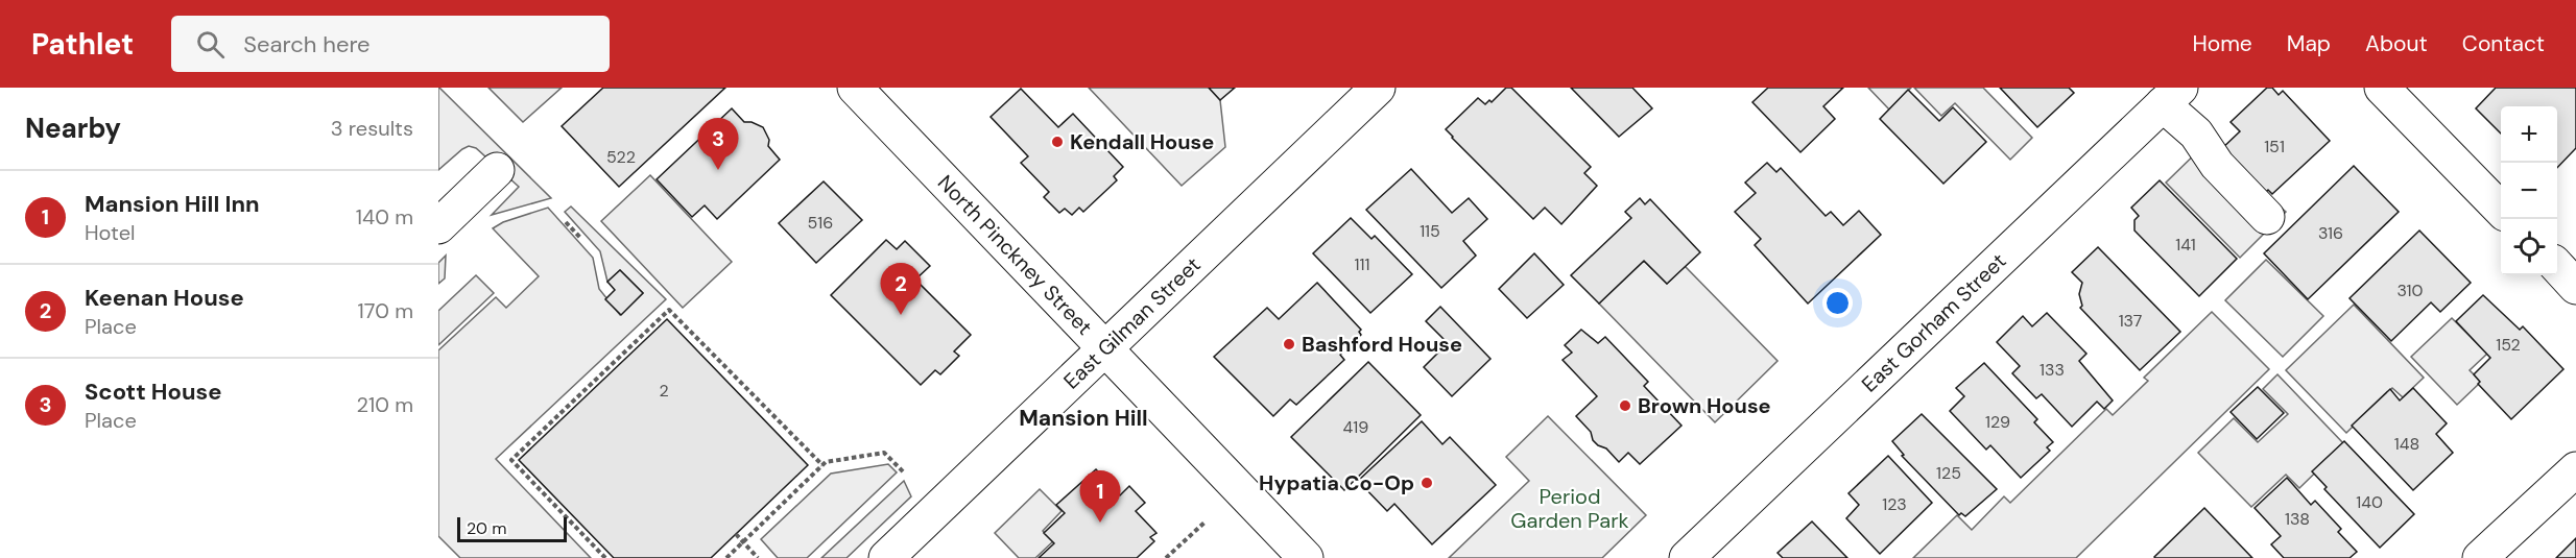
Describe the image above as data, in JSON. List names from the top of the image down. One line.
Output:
{"streets":{"street":["North Pinckney Street","East Gilman Street","East Gorham Street"]},"crossings":[["North Pinckney Street","East Gilman Street"]],"districts":["Mansion Hill"],"parks":["Period Garden Park"],"places":["Kendall House","Bashford House","Brown House","Hypatia Co-Op"],"house_numbers":["151","522","516","115","316","141","111","310","137","152","133","2","129","419","148","125","140","123","138"],"scale_bar":"20 m","page":{"header":"Pathlet","search":"Search here","nav":["Home","Map","About","Contact"],"heading":["Nearby","3 results"],"map_buttons":["+","−"],"pins":["3","2","1"],"list":[{"mark":"1","name":"Mansion Hill Inn","note":"Hotel","value":"140 m"},{"mark":"2","name":"Keenan House","note":"Place","value":"170 m"},{"mark":"3","name":"Scott House","note":"Place","value":"210 m"}],"scale":"20 m"}}
